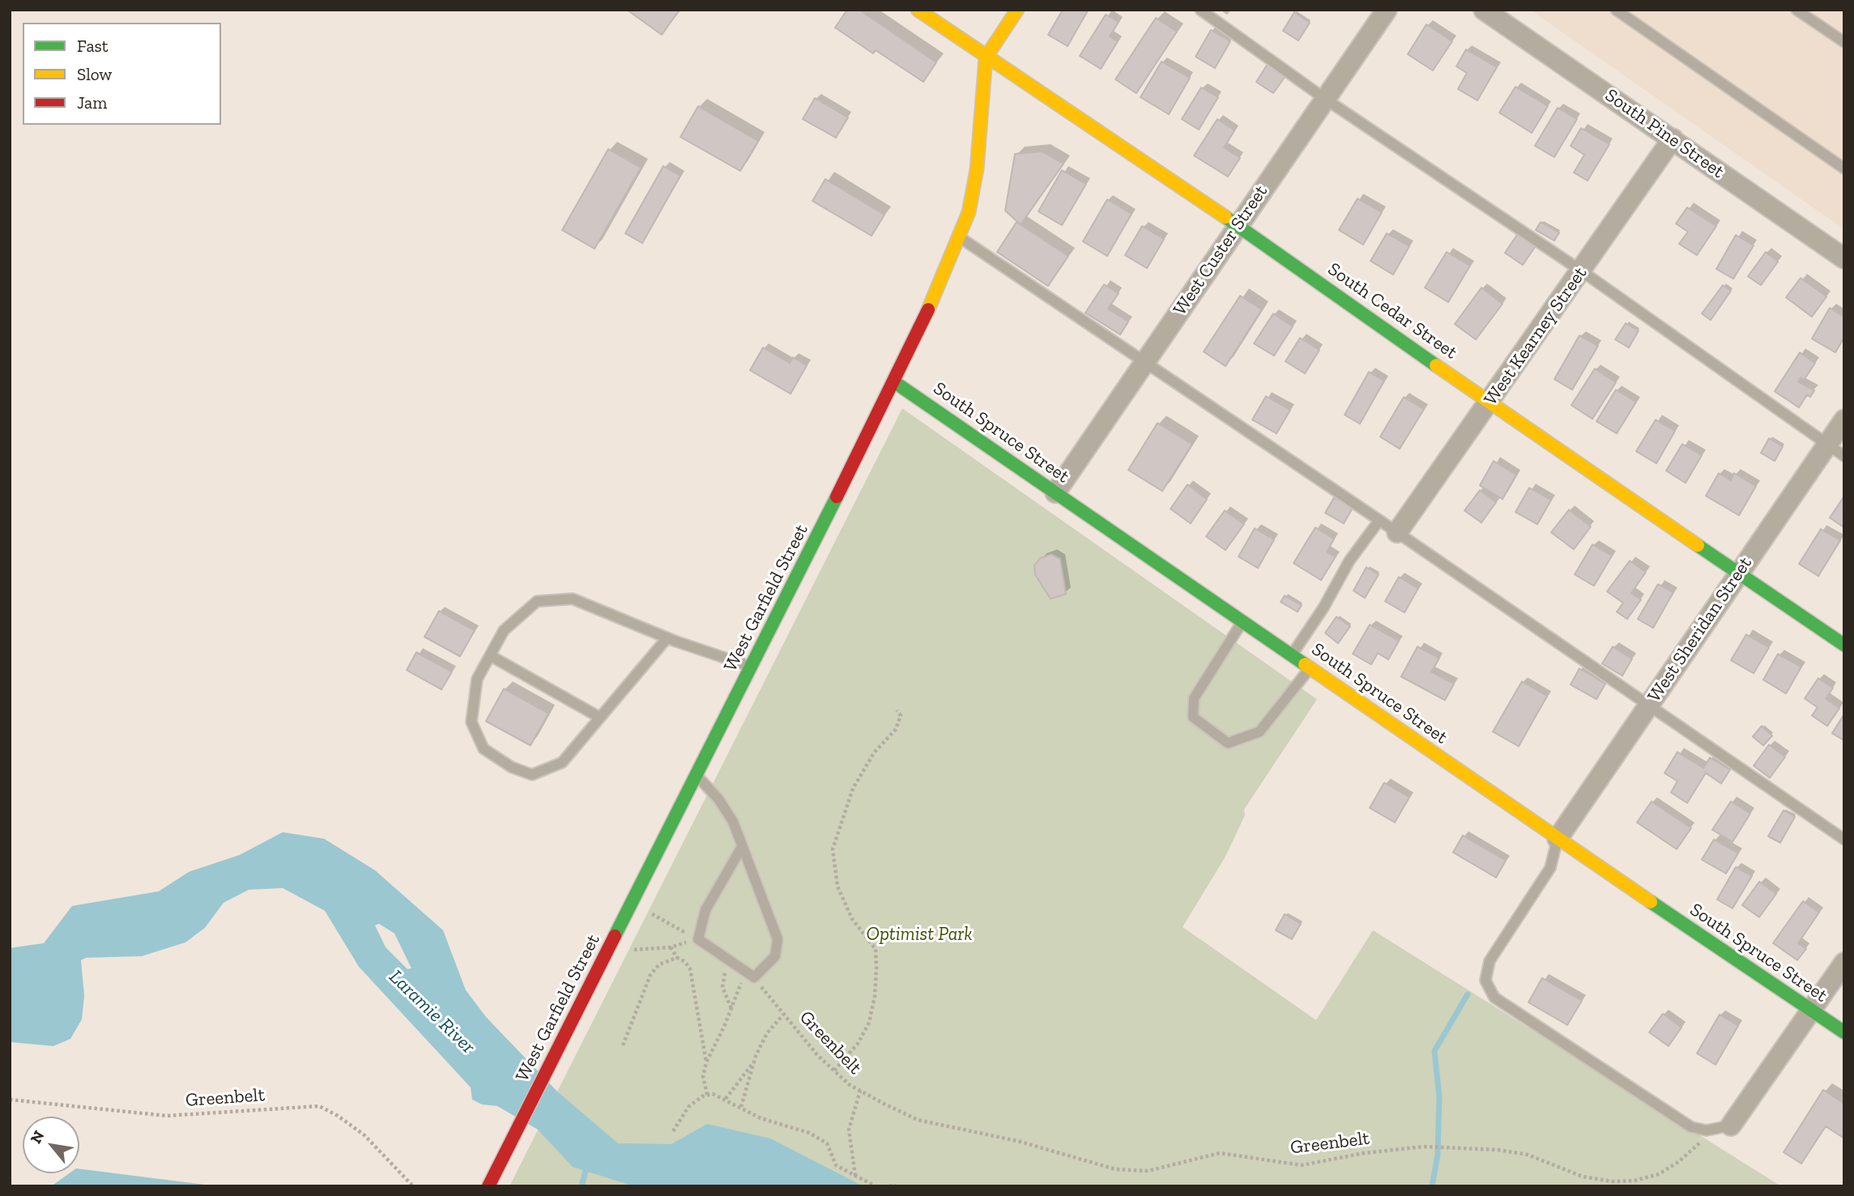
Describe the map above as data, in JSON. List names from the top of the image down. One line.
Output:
{"streets":{"street":["South Pine Street","West Custer Street","South Cedar Street","West Kearney Street","South Spruce Street","West Garfield Street","West Sheridan Street"],"path":["Greenbelt"]},"crossings":[["South Pine Street","West Kearney Street"],["West Custer Street","South Cedar Street"],["West Custer Street","South Spruce Street"],["South Cedar Street","West Kearney Street"],["South Cedar Street","West Garfield Street"],["South Cedar Street","West Sheridan Street"],["South Spruce Street","West Garfield Street"],["South Spruce Street","West Sheridan Street"]],"water":["Laramie River"],"parks":["Optimist Park"],"legend":["Fast","Slow","Jam"],"north":"top left"}
